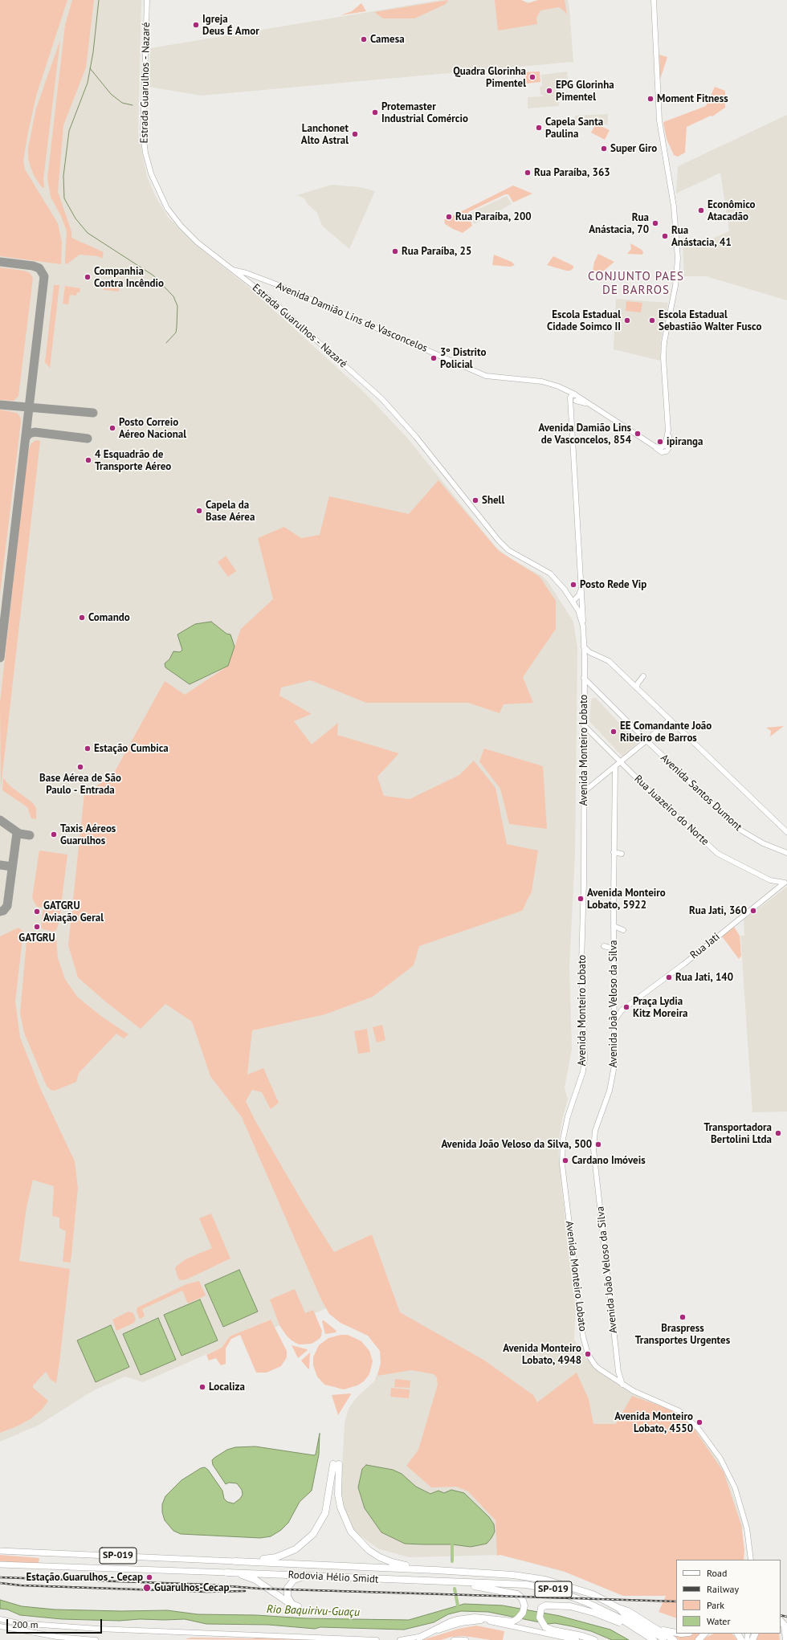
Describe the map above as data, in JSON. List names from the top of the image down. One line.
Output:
{"streets":{"highway":["SP-019","Rodovia Hélio Smidt"],"main road":["Estrada Guarulhos - Nazaré","Avenida Damião Lins de Vasconcelos","Avenida Monteiro Lobato","Avenida Santos Dumont","Rua Juazeiro do Norte","Rua Jati","Avenida João Veloso da Silva"]},"crossings":[["Estrada Guarulhos - Nazaré","Avenida Damião Lins de Vasconcelos"],["Estrada Guarulhos - Nazaré","Avenida Monteiro Lobato"],["Avenida Monteiro Lobato","Avenida Santos Dumont"],["Avenida Monteiro Lobato","Rua Juazeiro do Norte"],["Rua Juazeiro do Norte","Rua Jati"],["Rua Jati","Avenida João Veloso da Silva"]],"districts":["CONJUNTO PAES DE BARROS"],"water":["Rio Baquirivu-Guaçu"],"places":["Igreja Deus É Amor","Camesa","Quadra Glorinha Pimentel","EPG Glorinha Pimentel","Moment Fitness","Protemaster Industrial Comércio","Capela Santa Paulina","Lanchonet Alto Astral","Super Giro","Rua Paraíba, 363","Econômico Atacadão","Rua Paraíba, 200","Rua Anástacia, 70","Rua Anástacia, 41","Rua Paraíba, 25","Companhia Contra Incêndio","Escola Estadual Cidade Soimco II","Escola Estadual Sebastião Walter Fusco","3º Distrito Policial","Posto Correio Aéreo Nacional","Avenida Damião Lins de Vasconcelos, 854","ipiranga","4 Esquadrão de Transporte Aéreo","Shell","Capela da Base Aérea","Posto Rede Vip","Comando","EE Comandante João Ribeiro de Barros","Estação Cumbica","Base Aérea de São Paulo - Entrada","Taxis Aéreos Guarulhos","Avenida Monteiro Lobato, 5922","Rua Jati, 360","GATGRU Aviação Geral","GATGRU","Rua Jati, 140","Praça Lydia Kitz Moreira","Transportadora Bertolini Ltda","Avenida João Veloso da Silva, 500","Cardano Imóveis","Braspress Transportes Urgentes","Avenida Monteiro Lobato, 4948","Localiza","Avenida Monteiro Lobato, 4550","Estação Guarulhos - Cecap","Guarulhos-Cecap"],"legend":["Road","Railway","Park","Water"],"scale_bar":"200 m"}
